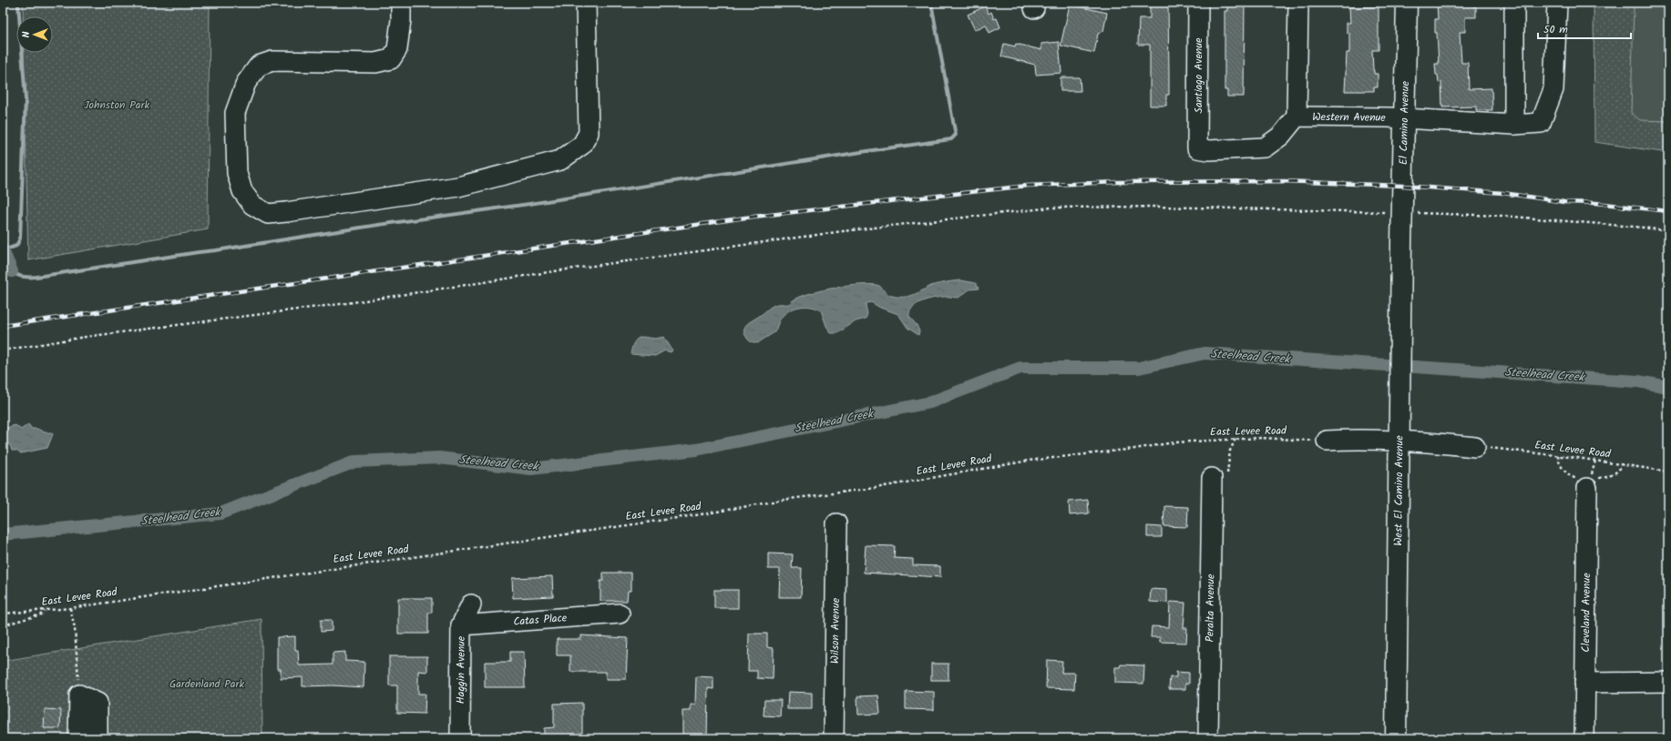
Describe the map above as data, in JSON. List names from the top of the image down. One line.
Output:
{"streets":{"main road":["El Camino Avenue","West El Camino Avenue"],"street":["Santiago Avenue","Western Avenue","Peralta Avenue","Cleveland Avenue","Catas Place","Wilson Avenue","Haggin Avenue"],"path":["East Levee Road"]},"crossings":[["Santiago Avenue","Western Avenue"],["Western Avenue","El Camino Avenue"],["El Camino Avenue","West El Camino Avenue"],["Catas Place","Haggin Avenue"]],"water":["Steelhead Creek"],"parks":["Johnston Park","Gardenland Park"],"scale_bar":"50 m","north":"left"}
